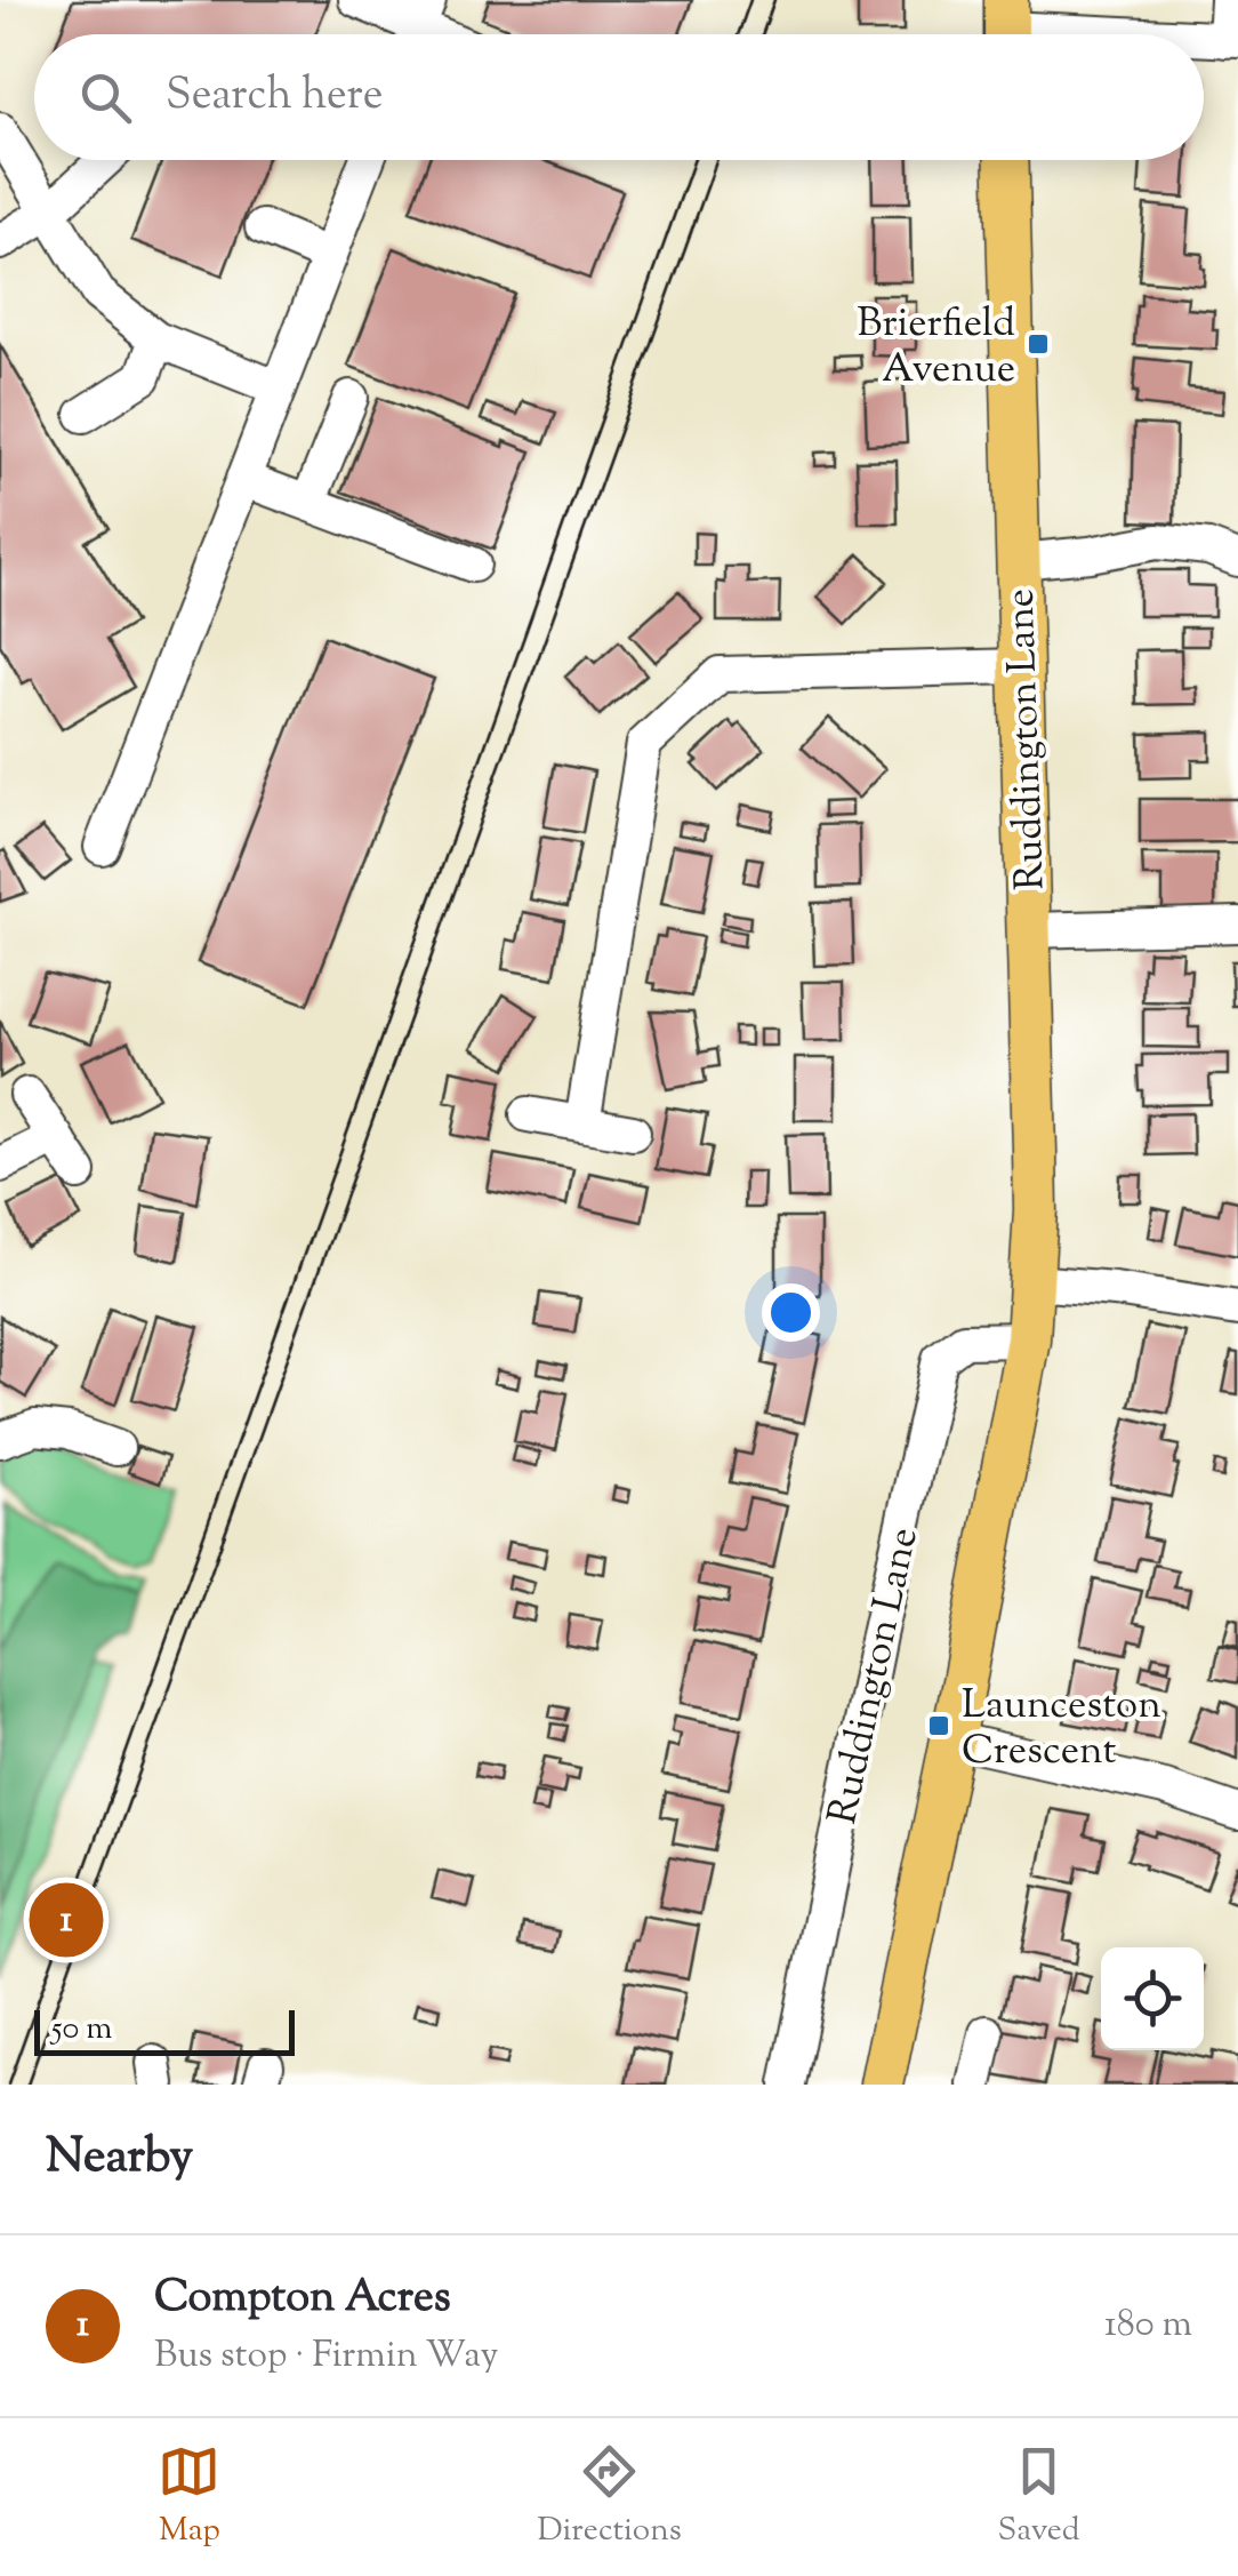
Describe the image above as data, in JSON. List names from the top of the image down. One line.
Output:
{"streets":{"main road":["Ruddington Lane"]},"places":{"transit":["Brierfield Avenue","Launceston Crescent"]},"scale_bar":"50 m","page":{"search":"Search here","pins":"1","scale":"50 m","heading":"Nearby","list":[{"mark":"1","name":"Compton Acres","note":"Bus stop · Firmin Way","value":"180 m"}],"nav":["Map","Directions","Saved"]}}
